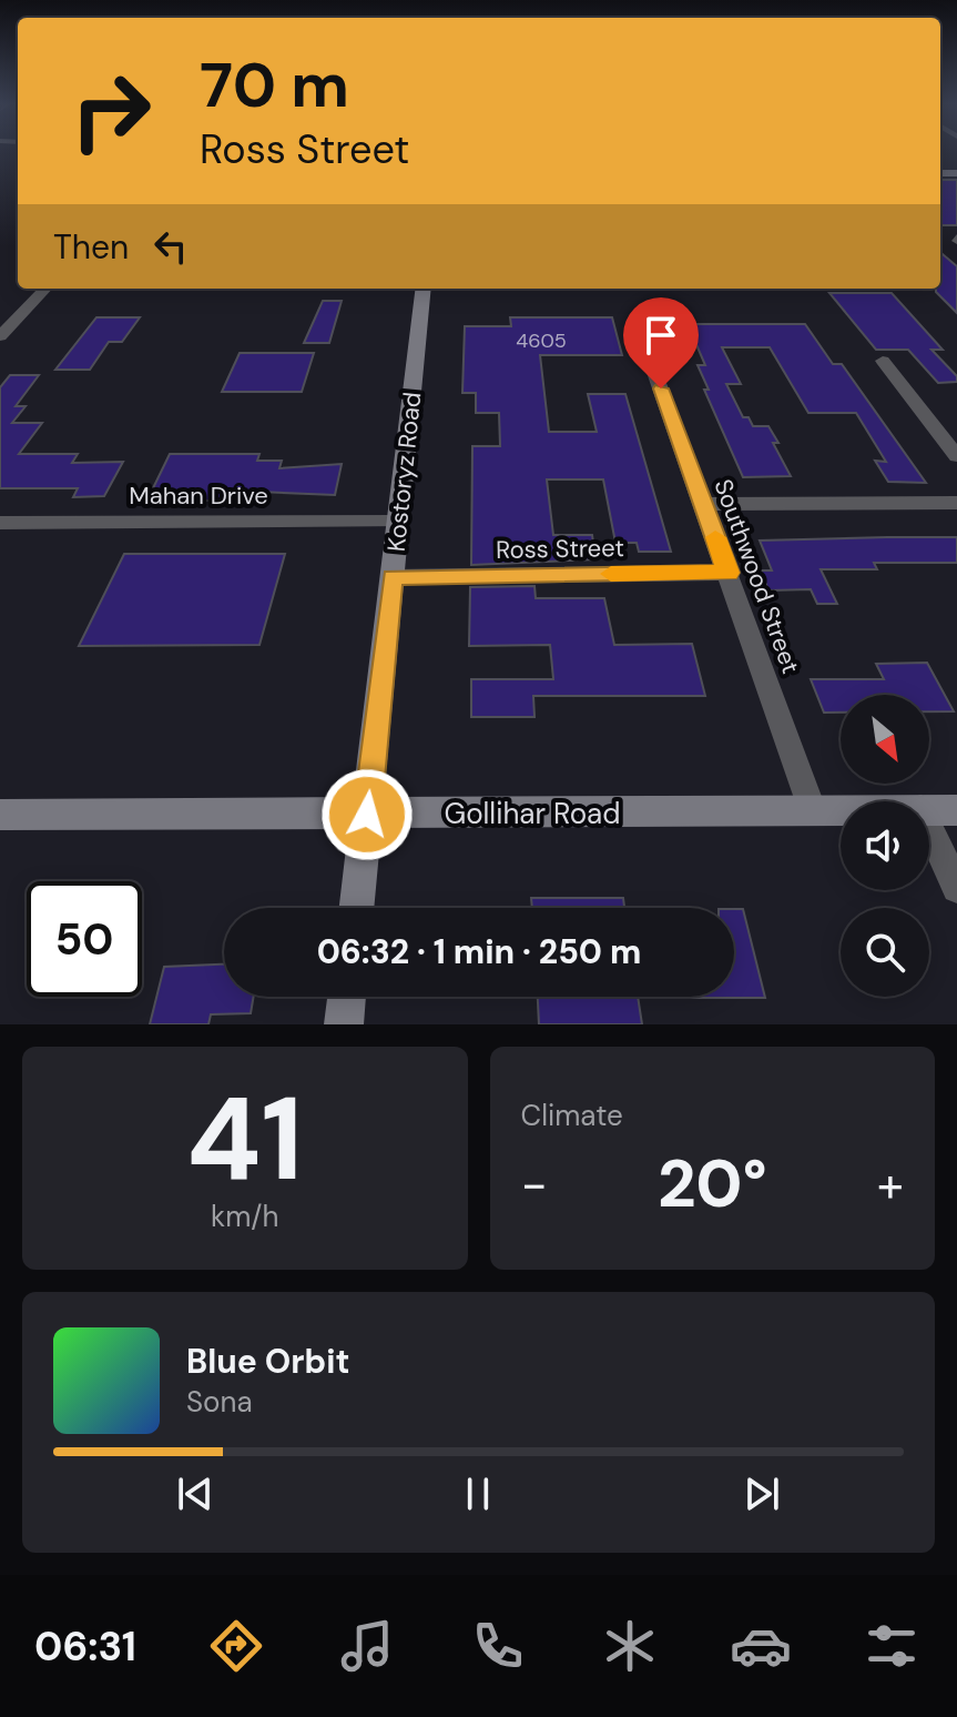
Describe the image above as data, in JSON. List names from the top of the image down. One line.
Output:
{"streets":{"main road":["Kostoryz Road","Gollihar Road"],"street":["Mahan Drive","Ross Street","Southwood Street"]},"crossings":[["Kostoryz Road","Mahan Drive"],["Kostoryz Road","Ross Street"],["Kostoryz Road","Gollihar Road"],["Ross Street","Southwood Street"],["Southwood Street","Gollihar Road"]],"house_numbers":["4605"],"north":"bottom right","page":{"turn":["70 m","Ross Street"],"then":"Then","limit":"50","trip":"06:32 · 1 min · 250 m","tile":[["41","km/h"],"Climate"],"heat":["−","20°","+"],"song":["Blue Orbit","Sona"],"tabs":"06:31"}}
